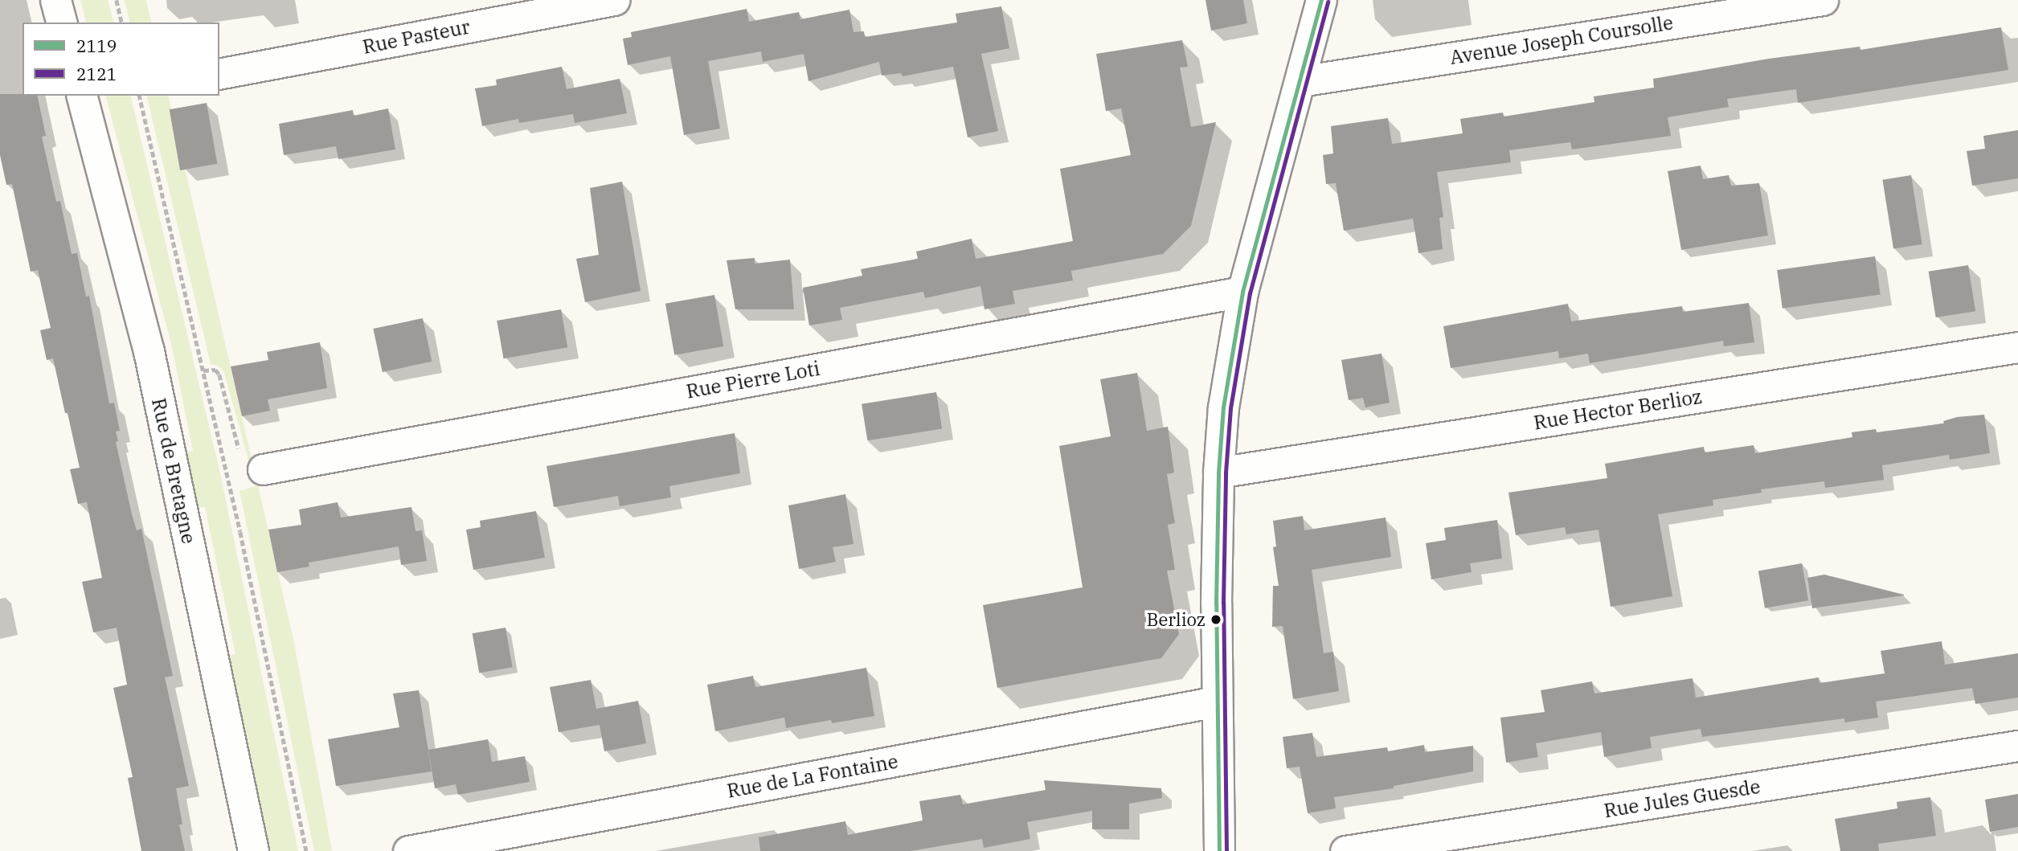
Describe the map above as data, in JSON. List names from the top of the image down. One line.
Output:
{"streets":{"street":["Rue Pasteur","Avenue Joseph Coursolle","Rue Pierre Loti","Rue Hector Berlioz","Rue de Bretagne","Rue de La Fontaine","Rue Jules Guesde"]},"places":["Berlioz"],"lines":["transit line 2119","transit line 2121"],"legend":["2119","2121"]}
